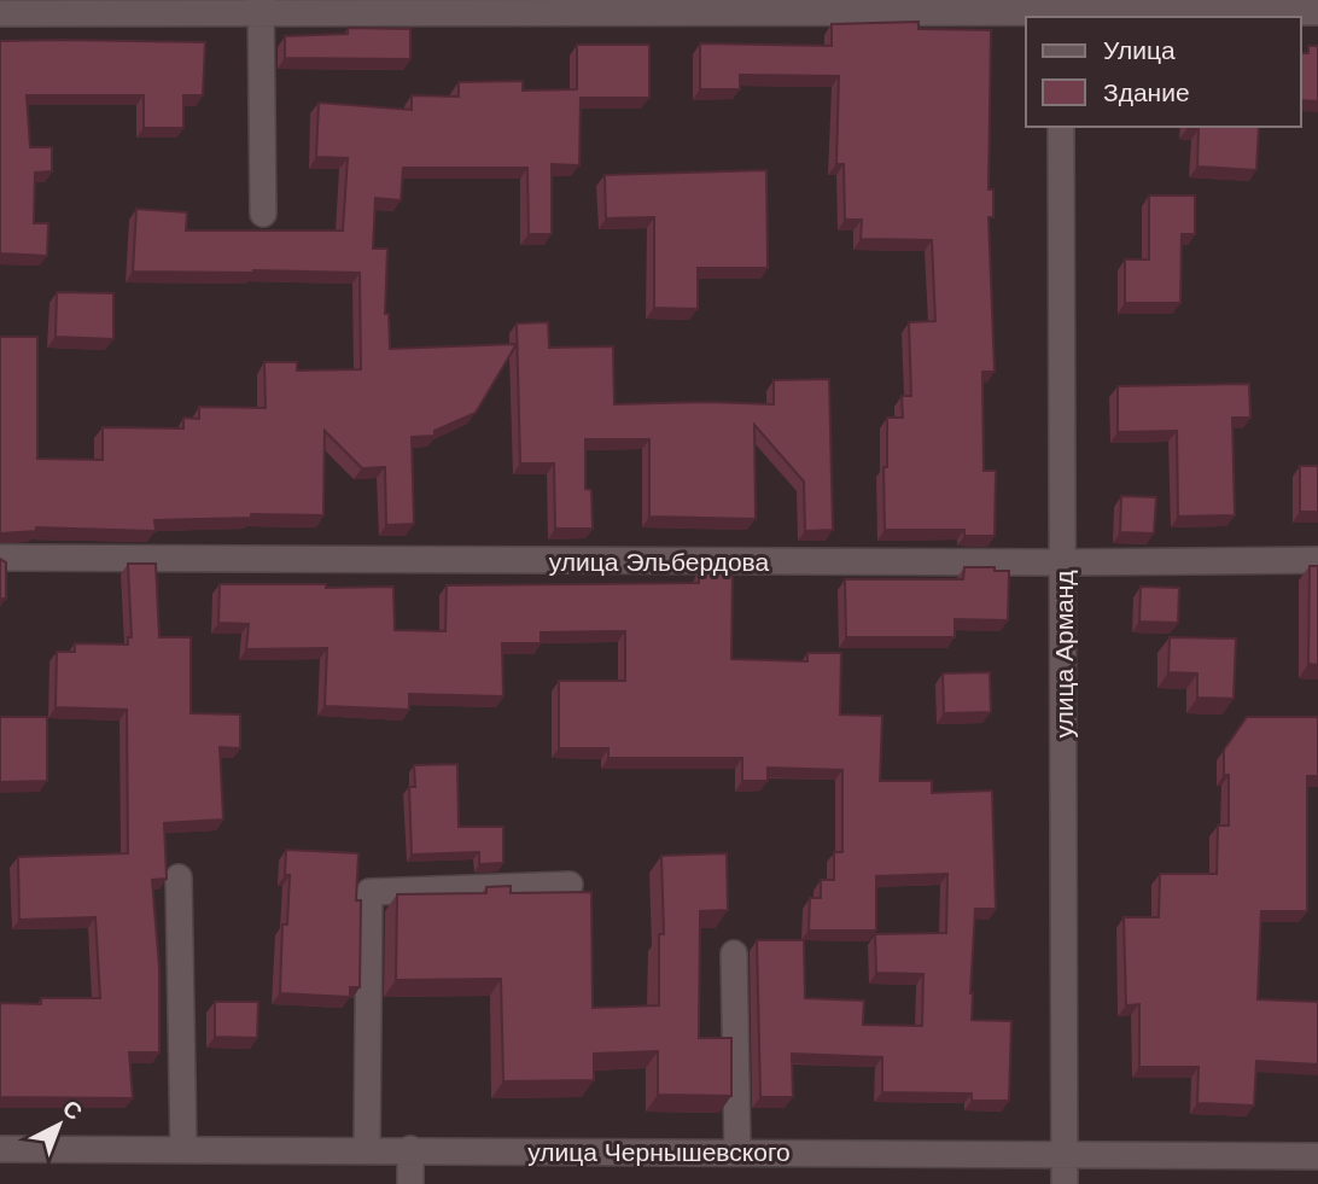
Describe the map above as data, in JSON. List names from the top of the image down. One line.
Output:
{"streets":{"street":["улица Эльбердова","улица Арманд","улица Чернышевского"]},"crossings":[["улица Эльбердова","улица Арманд"],["улица Арманд","улица Чернышевского"]],"legend":["Улица","Здание"],"north":"top right"}
